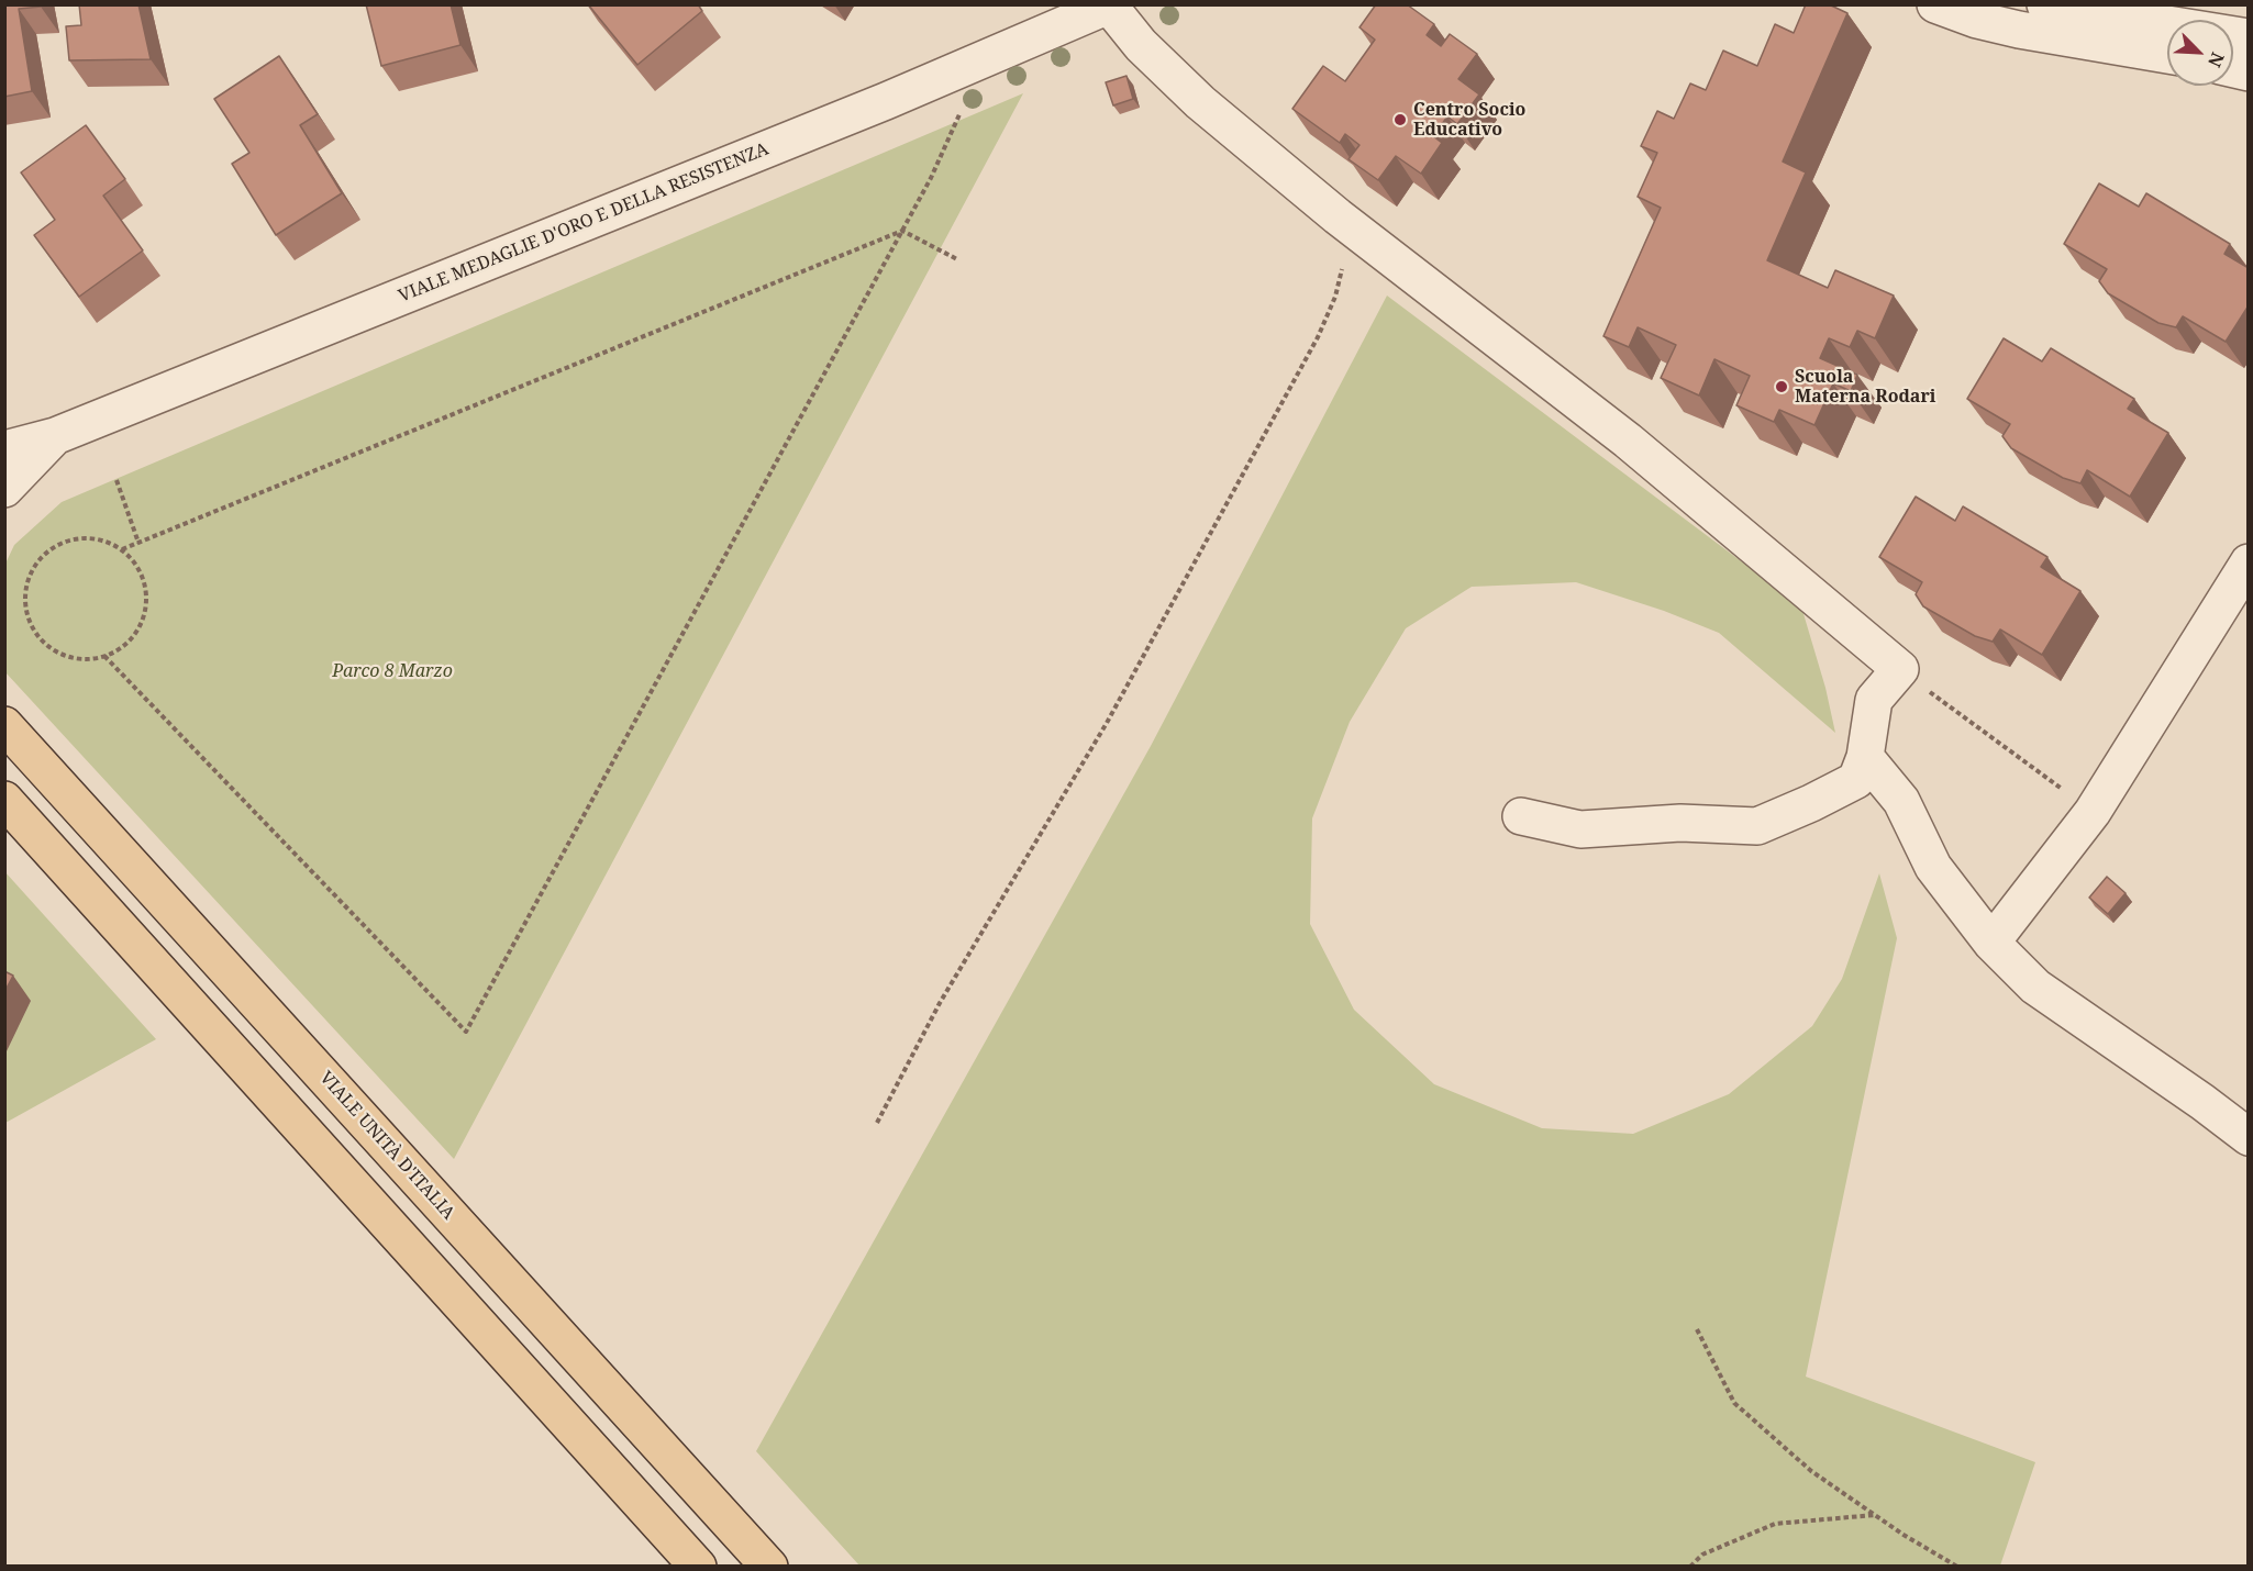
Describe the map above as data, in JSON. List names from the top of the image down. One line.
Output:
{"streets":{"main road":["VIALE UNITÀ D'ITALIA"],"street":["VIALE MEDAGLIE D'ORO E DELLA RESISTENZA"]},"parks":["Parco 8 Marzo"],"places":["Centro Socio Educativo","Scuola Materna Rodari"],"north":"bottom right"}
